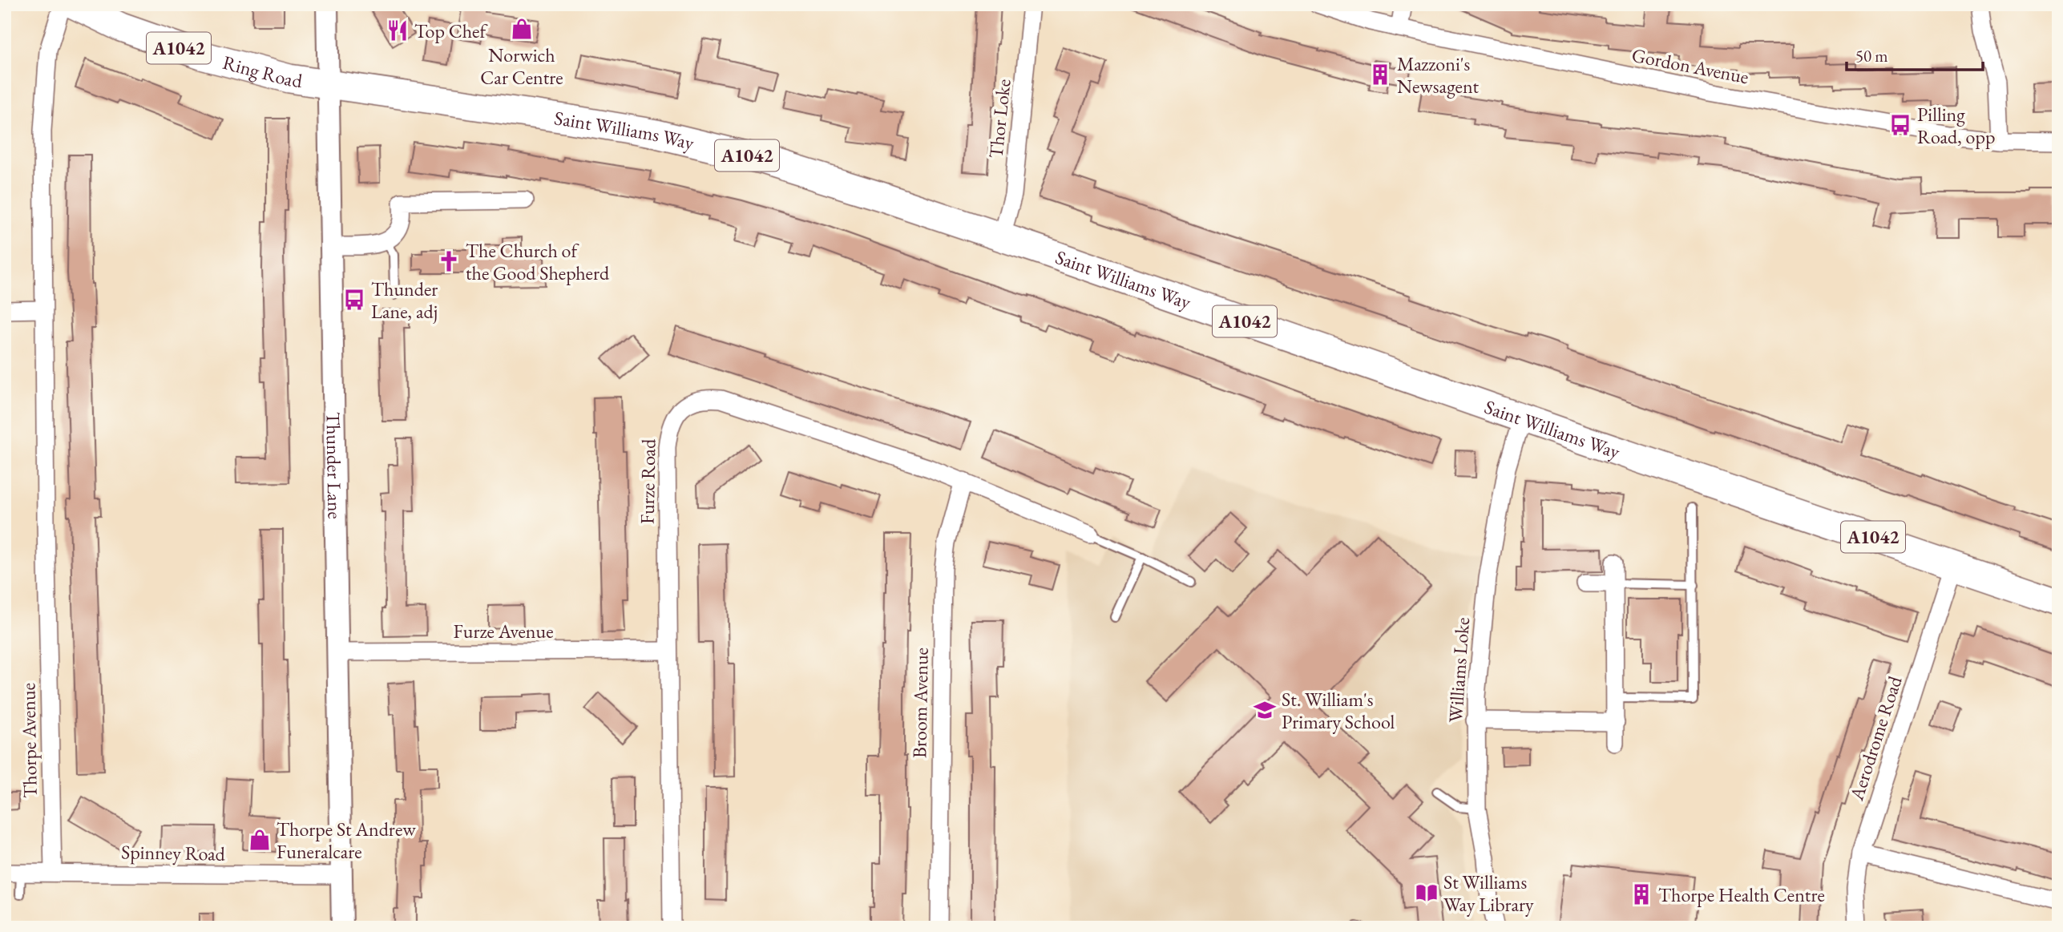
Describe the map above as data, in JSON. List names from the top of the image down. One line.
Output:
{"streets":{"highway":["A1042","Ring Road","Saint Williams Way"],"street":["Gordon Avenue","Thor Loke","Thunder Lane","Furze Road","Furze Avenue","Williams Loke","Broom Avenue","Aerodrome Road","Thorpe Avenue","Spinney Road"]},"crossings":[["Ring Road","Saint Williams Way"],["Ring Road","Thunder Lane"],["Thor Loke","Saint Williams Way"],["Saint Williams Way","Thunder Lane"],["Saint Williams Way","Williams Loke"],["Saint Williams Way","Aerodrome Road"],["Thunder Lane","Furze Avenue"],["Thunder Lane","Spinney Road"],["Furze Road","Furze Avenue"],["Furze Road","Broom Avenue"],["Thorpe Avenue","Spinney Road"]],"places":{"shop":["Norwich Car Centre","Thorpe St Andrew Funeralcare"],"restaurant":["Top Chef"],"building":["Mazzoni's Newsagent","Thorpe Health Centre"],"bus stop":["Pilling Road, opp","Thunder Lane, adj"],"church":["The Church of the Good Shepherd"],"school or university":["St. William's Primary School"],"library":["St Williams Way Library"]},"scale_bar":"50 m"}
